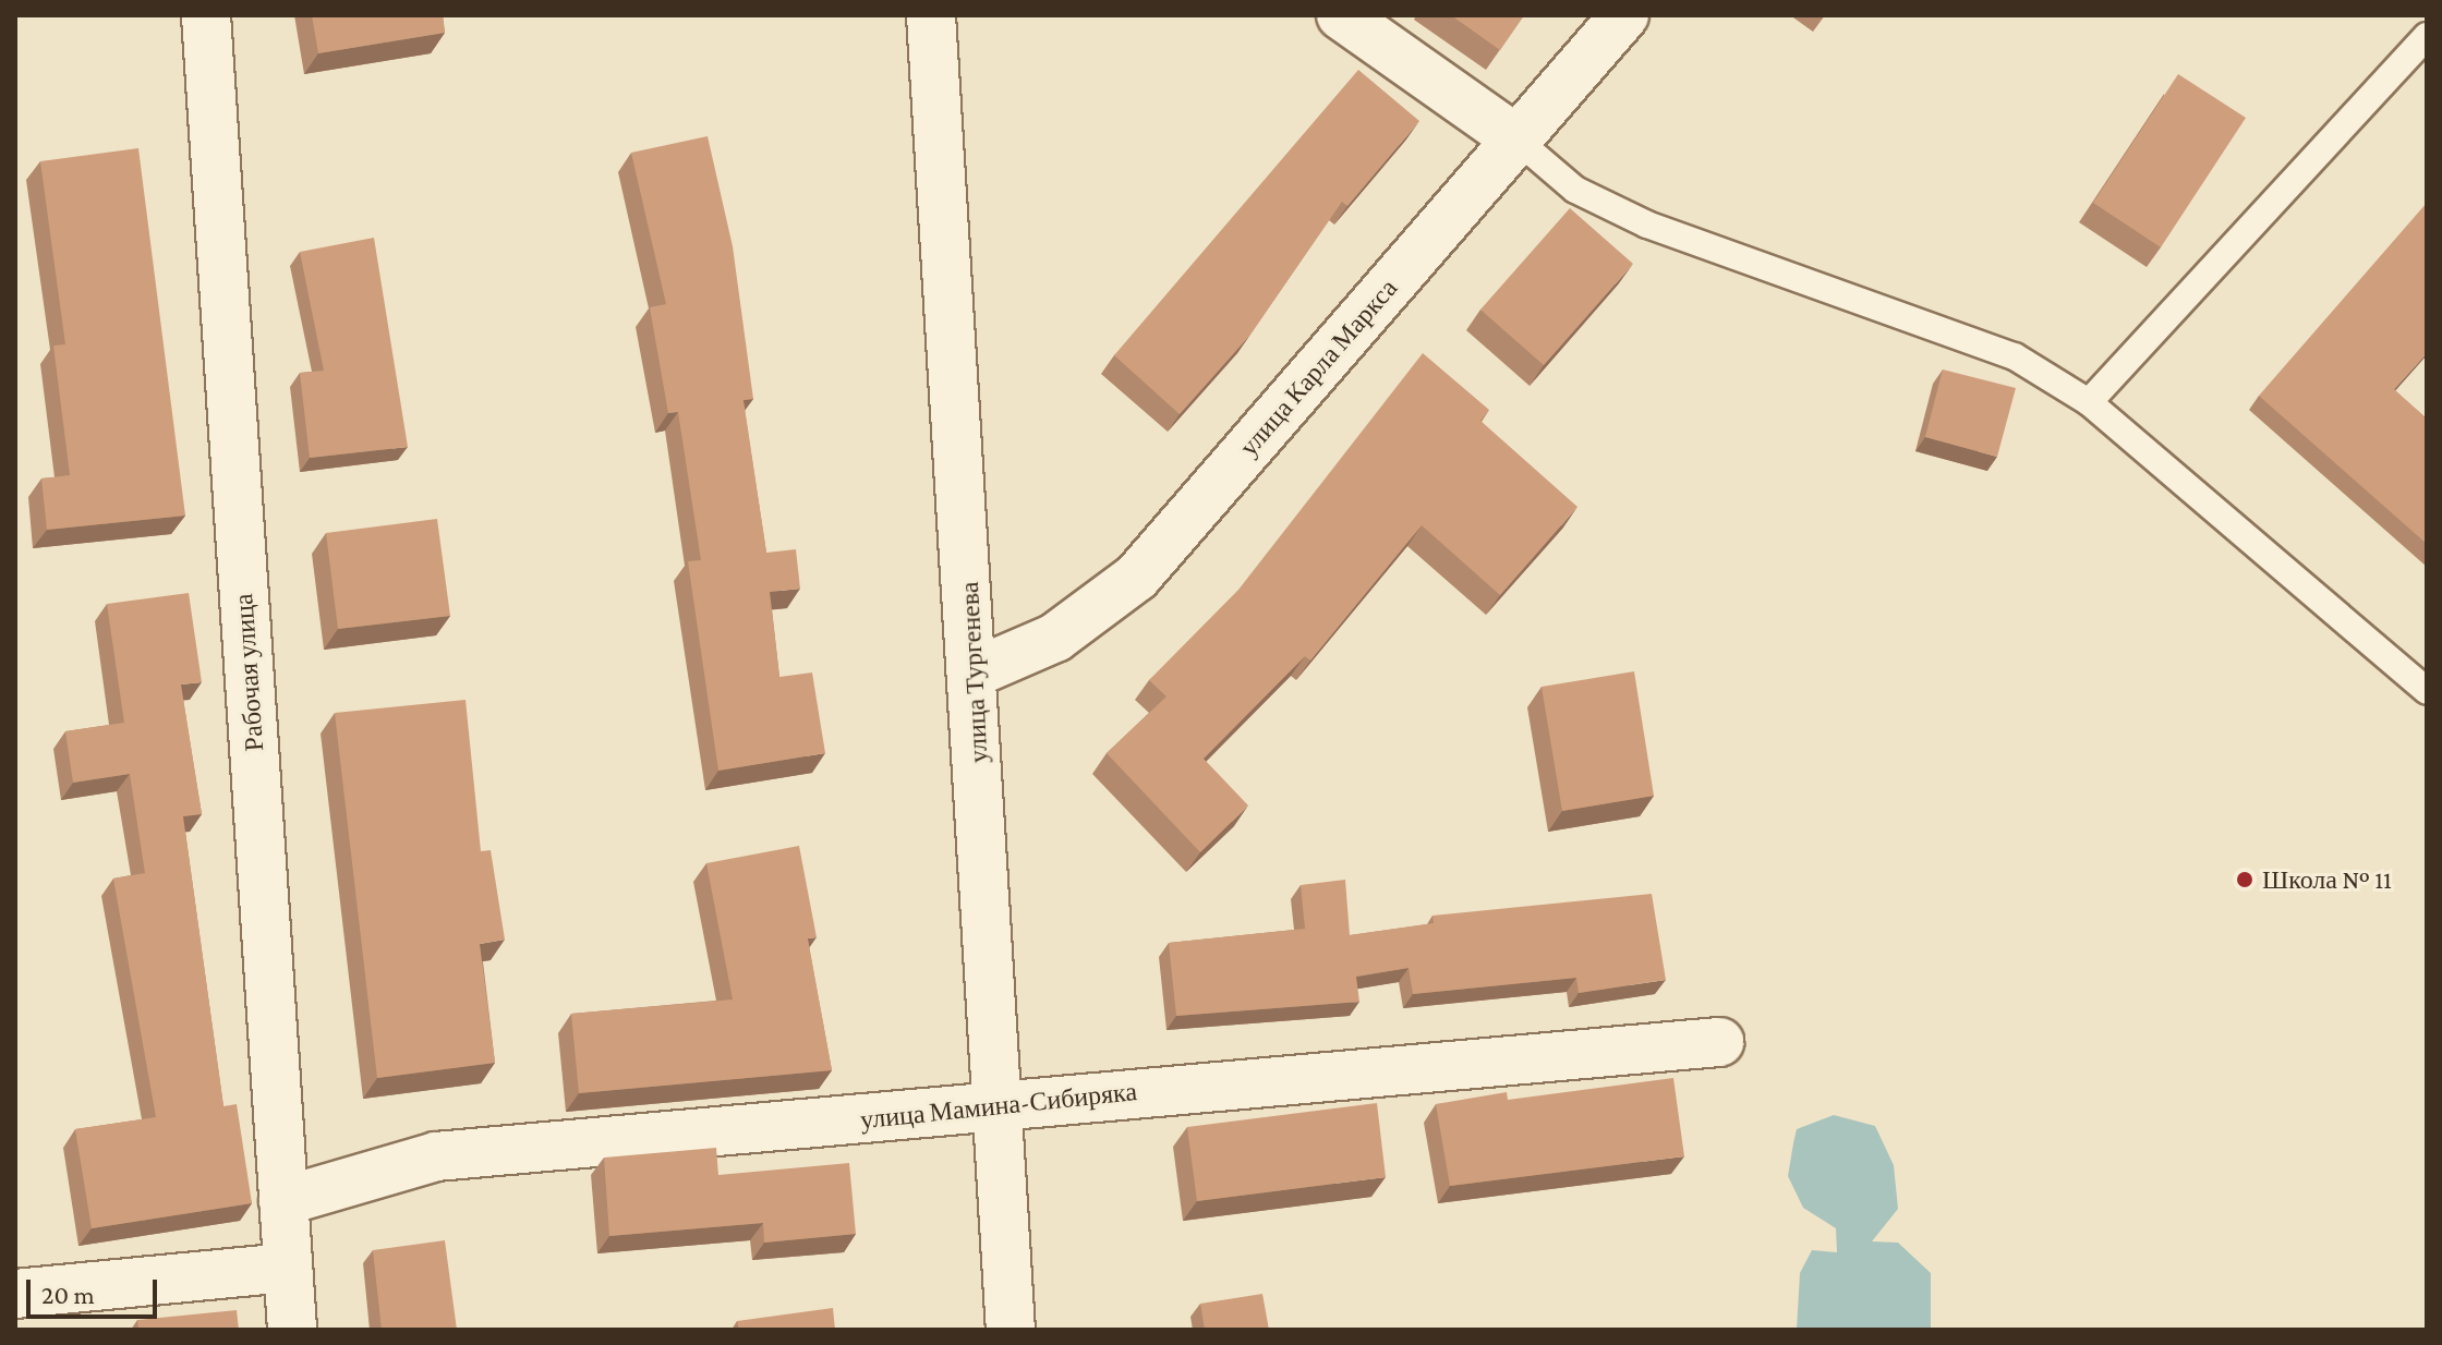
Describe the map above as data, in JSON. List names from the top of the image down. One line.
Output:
{"streets":{"street":["улица Карла Маркса","Рабочая улица","улица Тургенева","улица Мамина-Сибиряка"]},"crossings":[["улица Карла Маркса","улица Тургенева"],["Рабочая улица","улица Мамина-Сибиряка"],["улица Тургенева","улица Мамина-Сибиряка"]],"places":["Школа № 11"],"scale_bar":"20 m"}
